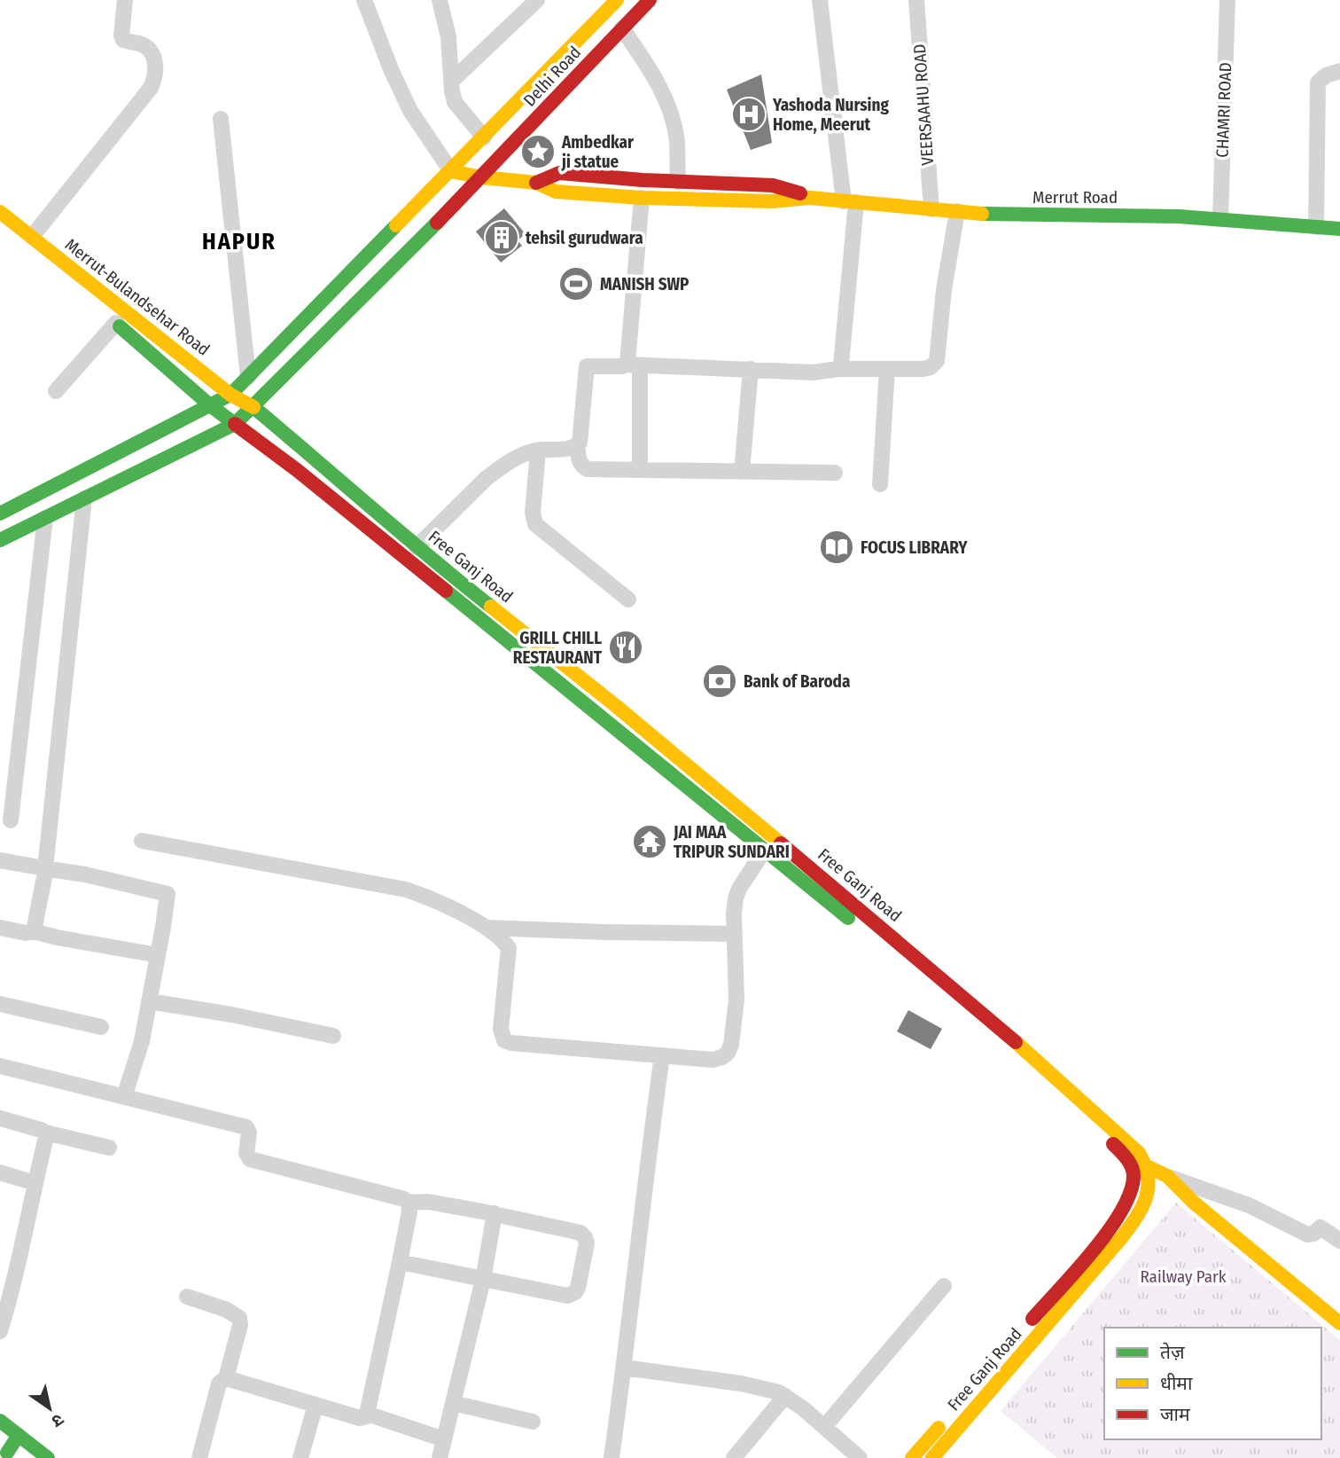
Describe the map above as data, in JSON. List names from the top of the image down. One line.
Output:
{"streets":{"main road":["Delhi Road","Merrut Road","Merrut-Bulandsehar Road","Free Ganj Road"],"street":["VEERSAAHU ROAD","CHAMRI ROAD"]},"crossings":[["Delhi Road","Merrut Road"],["Delhi Road","Merrut-Bulandsehar Road"],["Delhi Road","Free Ganj Road"],["VEERSAAHU ROAD","Merrut Road"],["CHAMRI ROAD","Merrut Road"],["Merrut-Bulandsehar Road","Free Ganj Road"]],"districts":["HAPUR"],"parks":["Railway Park"],"places":{"hospital":["Yashoda Nursing Home, Meerut"],"place":["Ambedkar ji statue"],"building":["tehsil gurudwara"],"sports":["MANISH SWP"],"library":["FOCUS LIBRARY"],"restaurant":["GRILL CHILL RESTAURANT"],"bank":["Bank of Baroda"],"temple":["JAI MAA TRIPUR SUNDARI"]},"legend":["तेज़","धीमा","जाम"],"north":"bottom right"}
